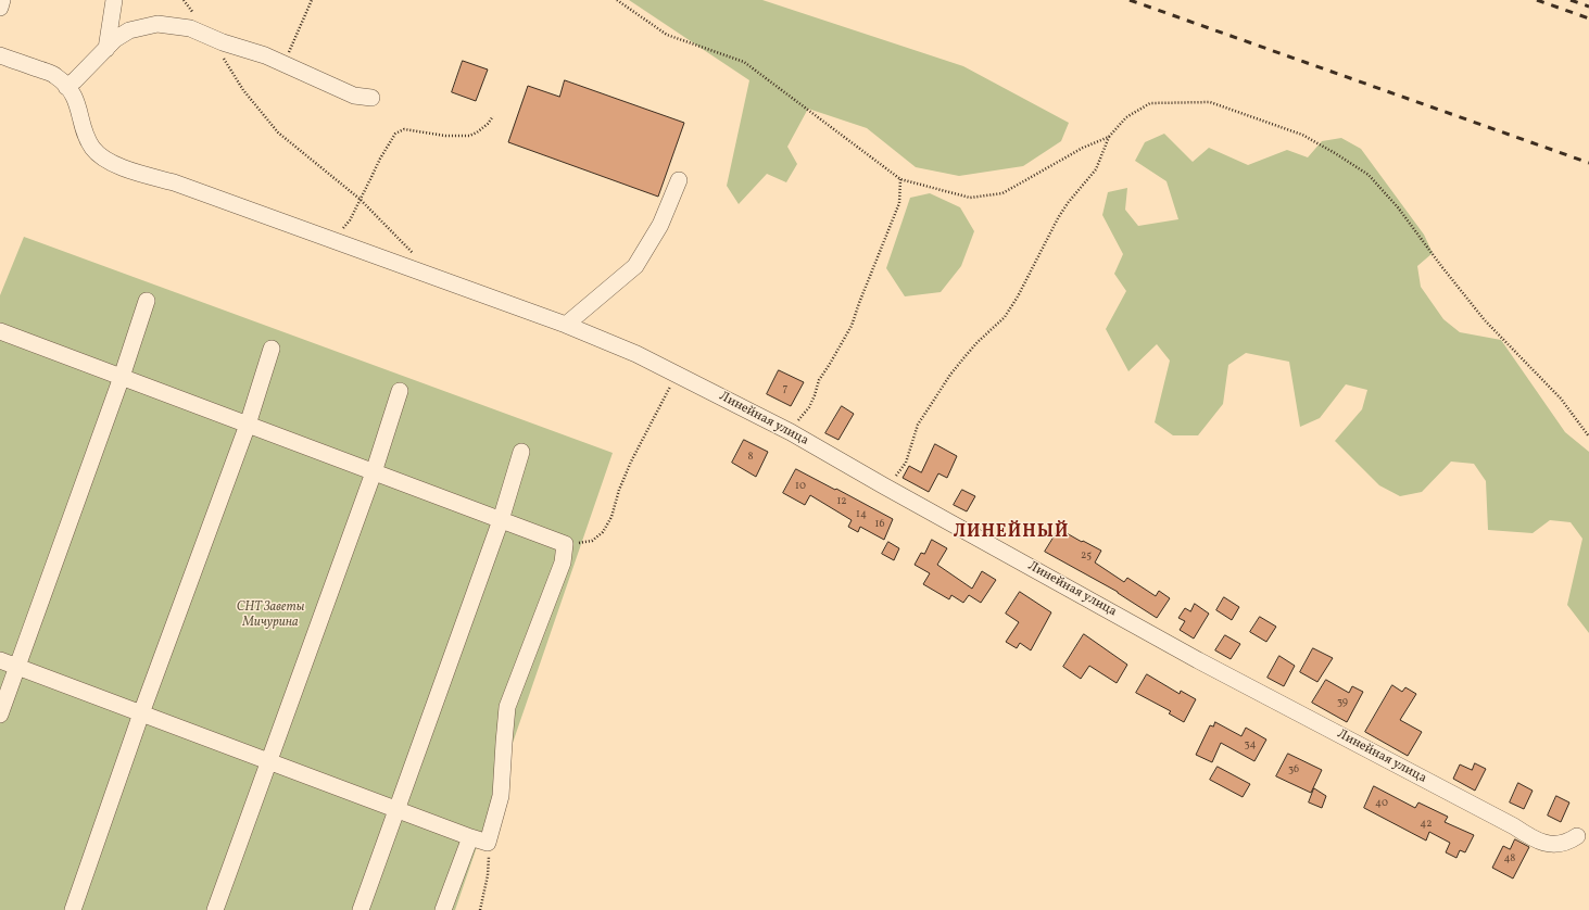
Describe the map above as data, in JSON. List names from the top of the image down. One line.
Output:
{"streets":{"street":["Линейная улица"]},"districts":["ЛИНЕЙНЫЙ"],"parks":["СНТ Заветы Мичурина"],"house_numbers":["7","8","10","12","14","16","25","39","34","36","40","42","48"]}
